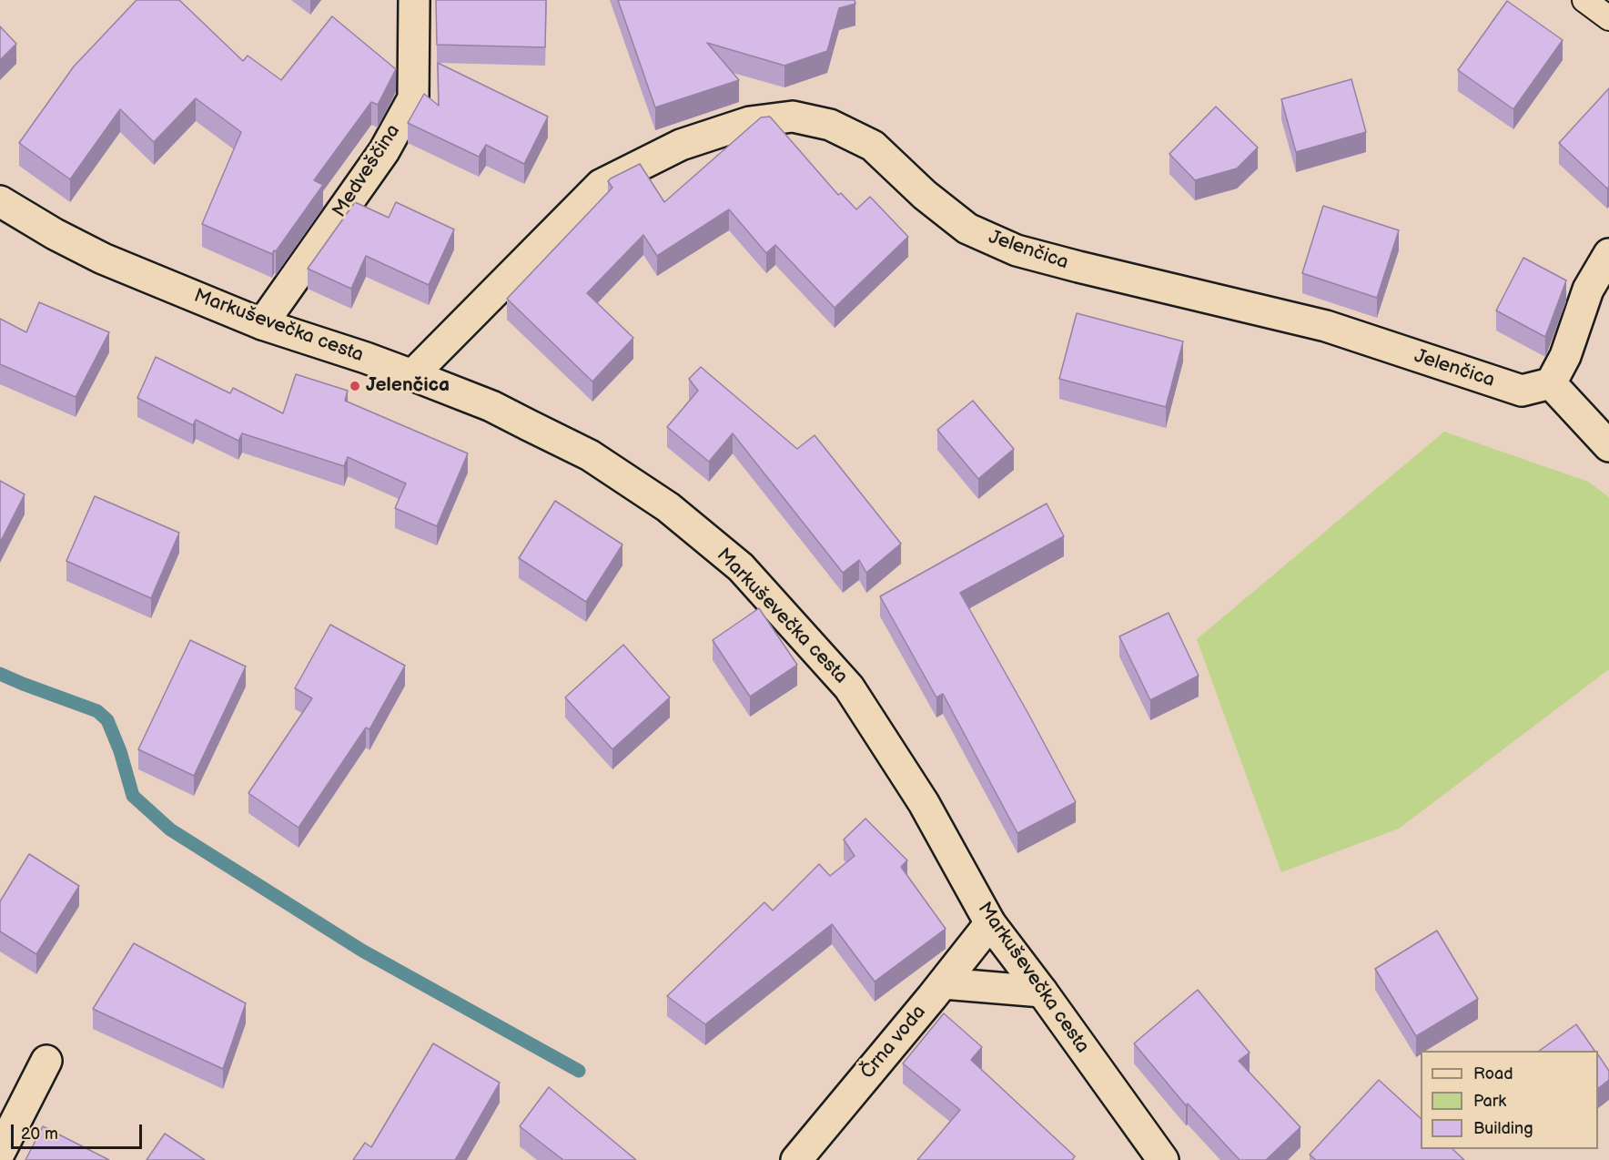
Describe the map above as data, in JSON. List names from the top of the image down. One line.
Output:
{"streets":{"street":["Medveščina","Jelenčica","Markuševečka cesta","Črna voda"]},"crossings":[["Medveščina","Markuševečka cesta"],["Jelenčica","Markuševečka cesta"],["Markuševečka cesta","Črna voda"]],"places":["Jelenčica"],"legend":["Road","Park","Building"],"scale_bar":"20 m"}
